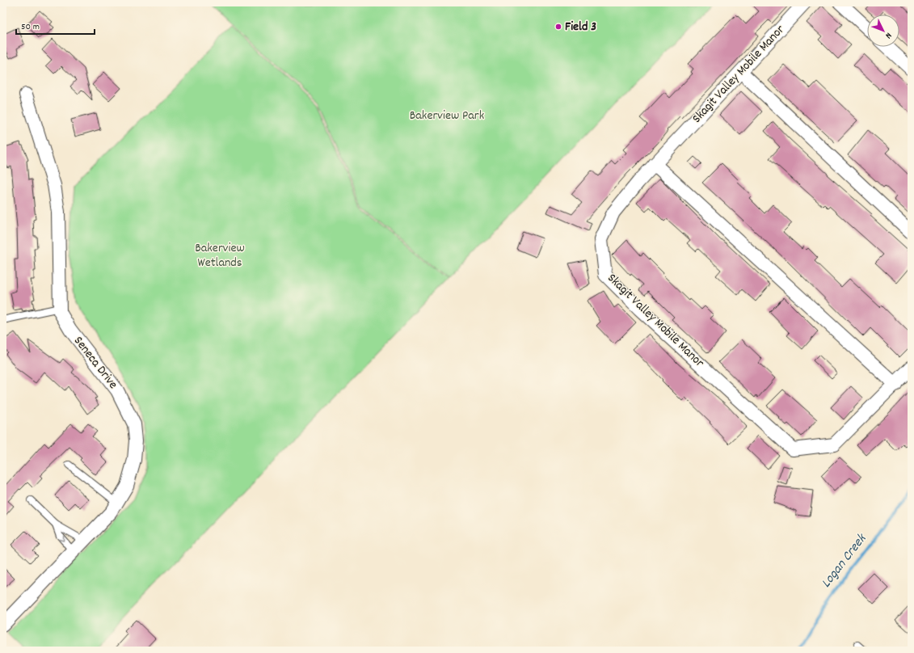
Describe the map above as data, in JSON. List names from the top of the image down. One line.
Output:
{"streets":{"street":["Skagit Valley Mobile Manor","Seneca Drive"]},"water":["Logan Creek"],"parks":["Bakerview Park","Bakerview Wetlands"],"places":["Field 3"],"scale_bar":"50 m","north":"bottom right"}
